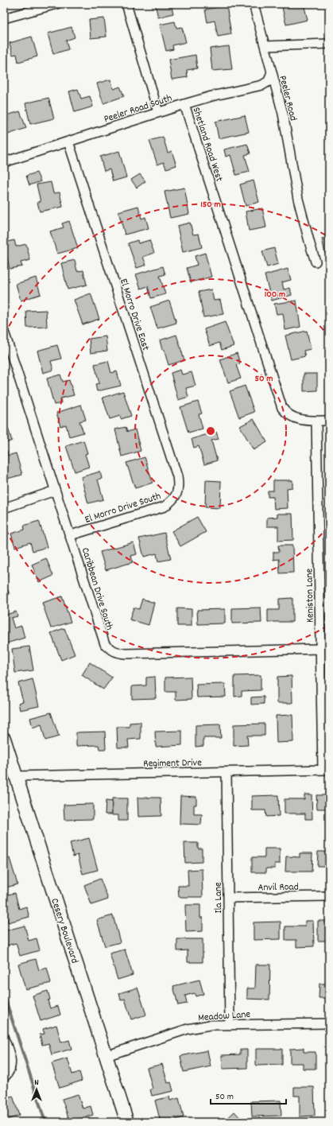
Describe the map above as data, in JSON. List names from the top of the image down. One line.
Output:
{"streets":{"main road":["Cesery Boulevard"],"street":["Peeler Road","Peeler Road South","Shetland Road West","El Morro Drive East","El Morro Drive South","Caribbean Drive South","Keniston Lane","Regiment Drive","Anvil Road","Ila Lane","Meadow Lane"]},"crossings":[["Peeler Road","Peeler Road South"],["Peeler Road South","Shetland Road West"],["Peeler Road South","El Morro Drive East"],["Shetland Road West","Keniston Lane"],["El Morro Drive East","El Morro Drive South"],["El Morro Drive South","Caribbean Drive South"],["Caribbean Drive South","Keniston Lane"],["Keniston Lane","Regiment Drive"],["Regiment Drive","Ila Lane"],["Regiment Drive","Cesery Boulevard"],["Anvil Road","Ila Lane"],["Ila Lane","Meadow Lane"],["Cesery Boulevard","Meadow Lane"]],"scale_bar":"50 m","north":"top","rings":["150 m","100 m","50 m"]}
